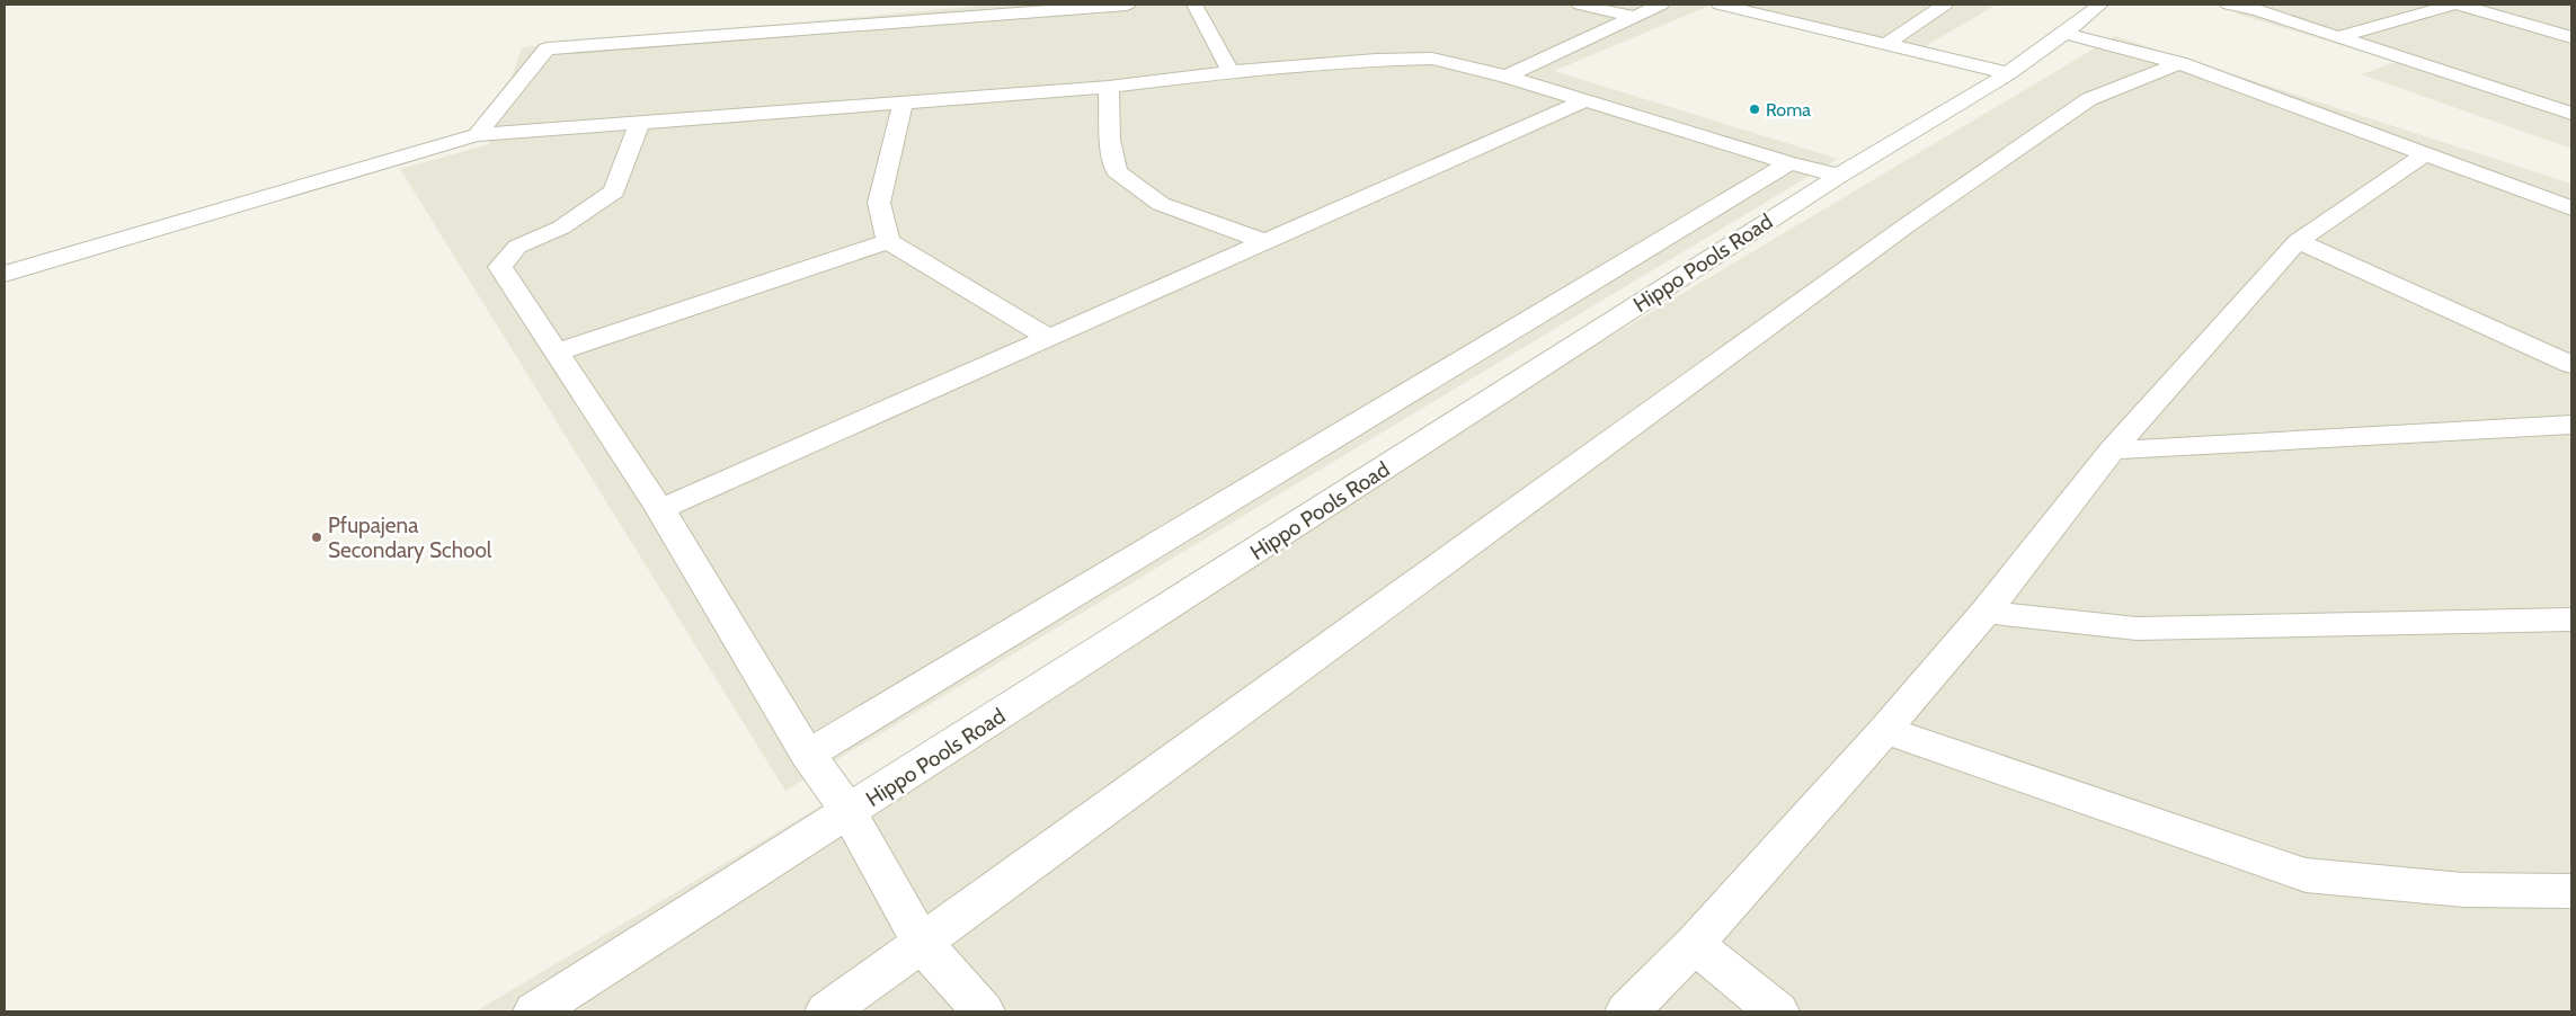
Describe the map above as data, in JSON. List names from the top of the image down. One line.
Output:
{"streets":{"street":["Hippo Pools Road"]},"places":["Roma","Pfupajena Secondary School"]}
